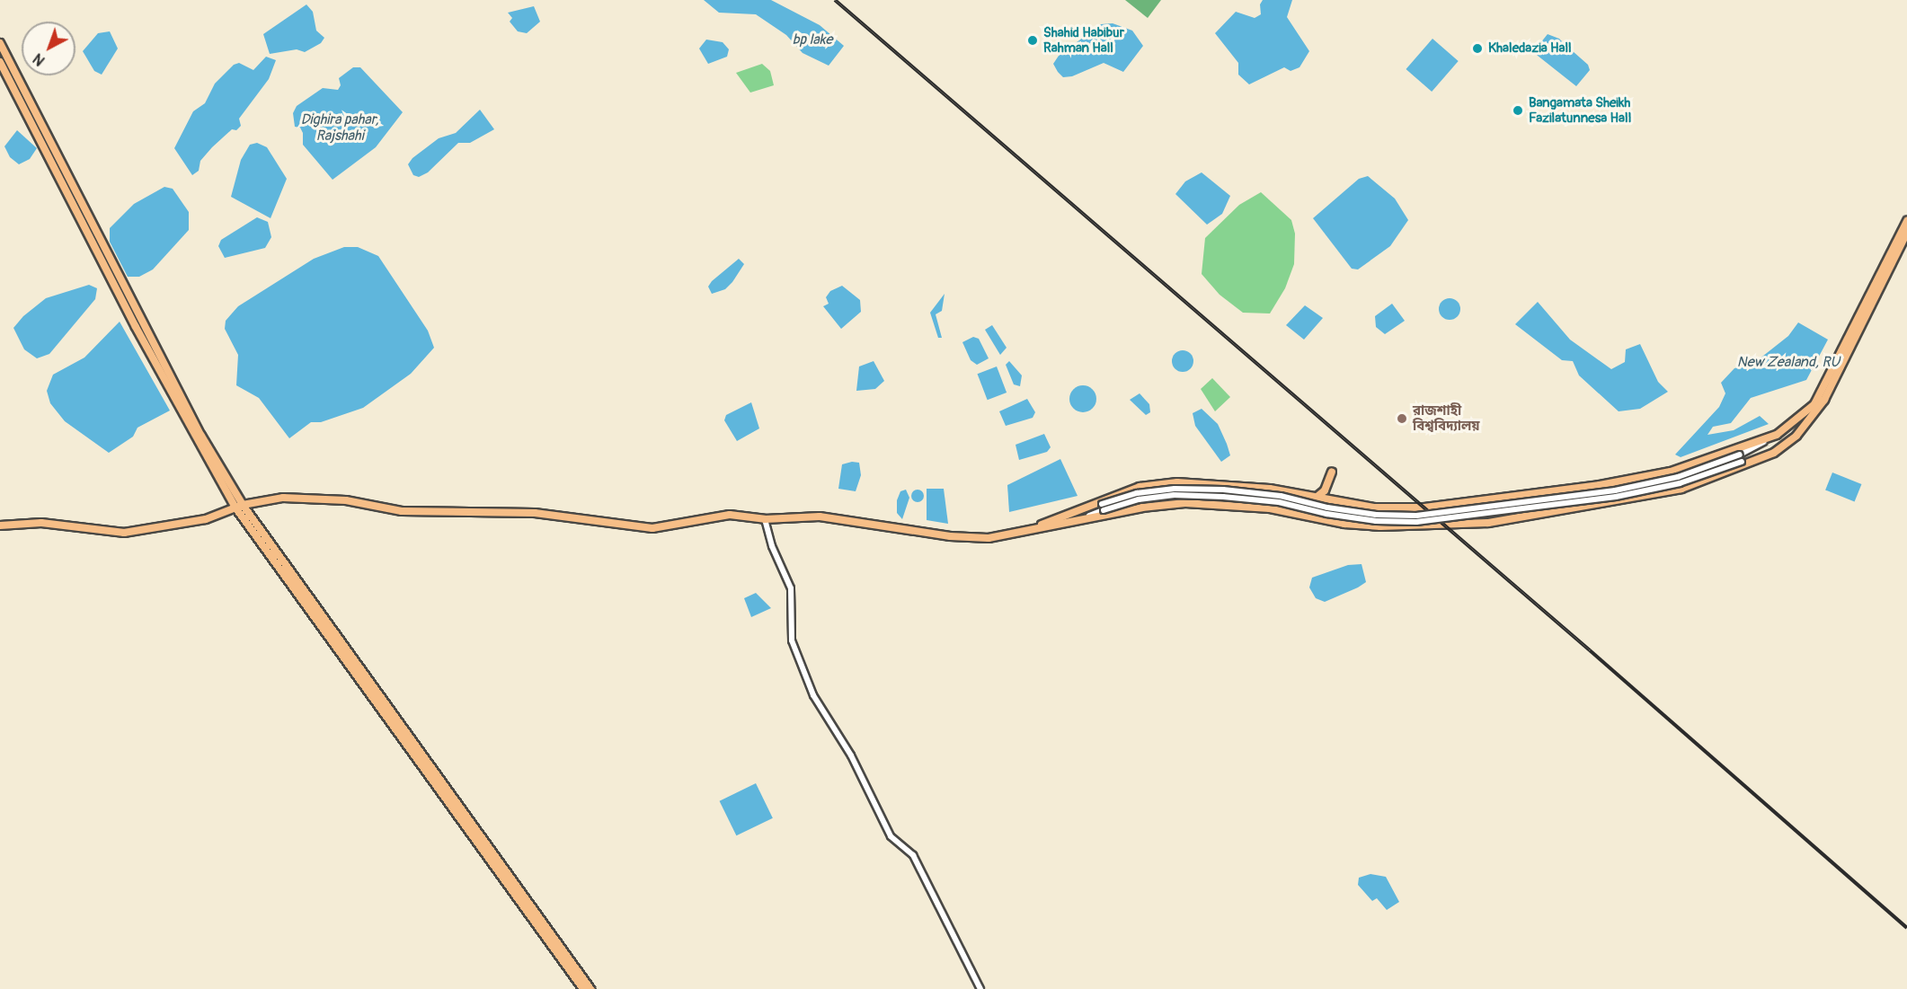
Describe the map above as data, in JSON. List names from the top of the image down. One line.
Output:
{"water":["bp lake","Dighira pahar, Rajshahi","New Zealand, RU"],"places":["Shahid Habibur Rahman Hall","Khaledazia Hall","Bangamata Sheikh Fazilatunnesa Hall","রাজশাহী বিশ্ববিদ্যালয়"],"north":"bottom left"}
